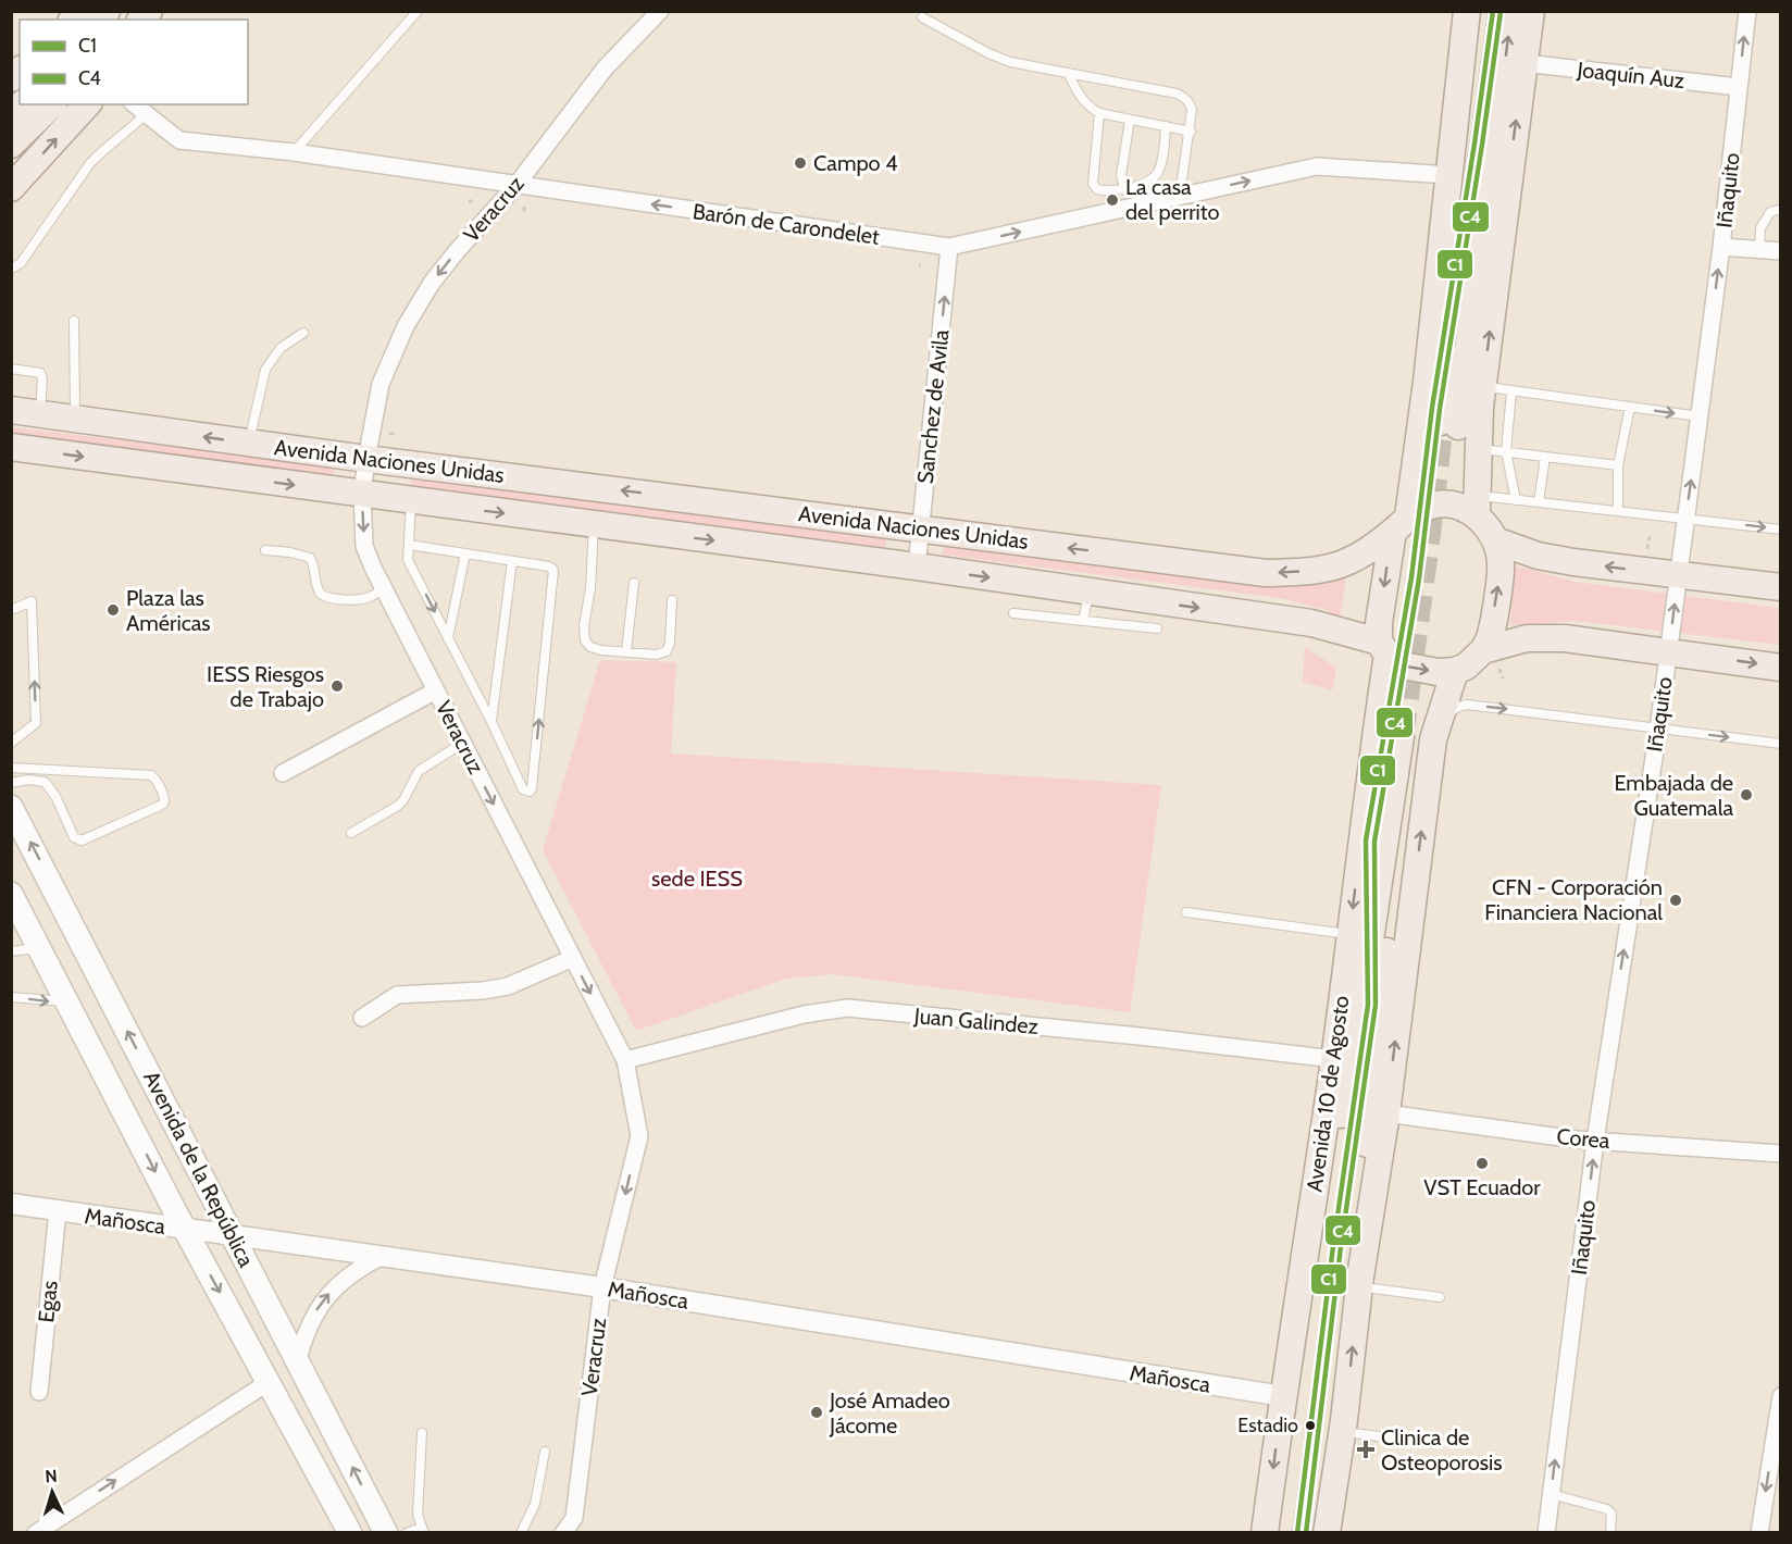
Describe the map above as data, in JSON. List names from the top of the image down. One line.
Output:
{"streets":{"main road":["Avenida Naciones Unidas","Avenida 10 de Agosto","Avenida de la República"],"street":["Joaquín Auz","Iñaquito","Veracruz","Barón de Carondelet","Sanchez de Avila","Juan Galindez","Corea","Mañosca","Egas"]},"crossings":[["Joaquín Auz","Iñaquito"],["Iñaquito","Corea"],["Veracruz","Barón de Carondelet"],["Veracruz","Avenida Naciones Unidas"],["Veracruz","Juan Galindez"],["Veracruz","Mañosca"],["Barón de Carondelet","Sanchez de Avila"],["Barón de Carondelet","Avenida 10 de Agosto"],["Sanchez de Avila","Avenida Naciones Unidas"],["Avenida Naciones Unidas","Avenida 10 de Agosto"],["Juan Galindez","Avenida 10 de Agosto"],["Avenida 10 de Agosto","Mañosca"],["Avenida de la República","Mañosca"],["Mañosca","Egas"]],"one_way":["Iñaquito","Veracruz","Sanchez de Avila"],"parks":["sede IESS"],"places":{"other":["Campo 4","La casa del perrito","Plaza las Américas","IESS Riesgos de Trabajo","Embajada de Guatemala","CFN - Corporación Financiera Nacional","VST Ecuador","José Amadeo Jácome","Estadio"],"health":["Clinica de Osteoporosis"]},"lines":["transit line C1","transit line C4"],"legend":["C1","C4"],"north":"top"}
